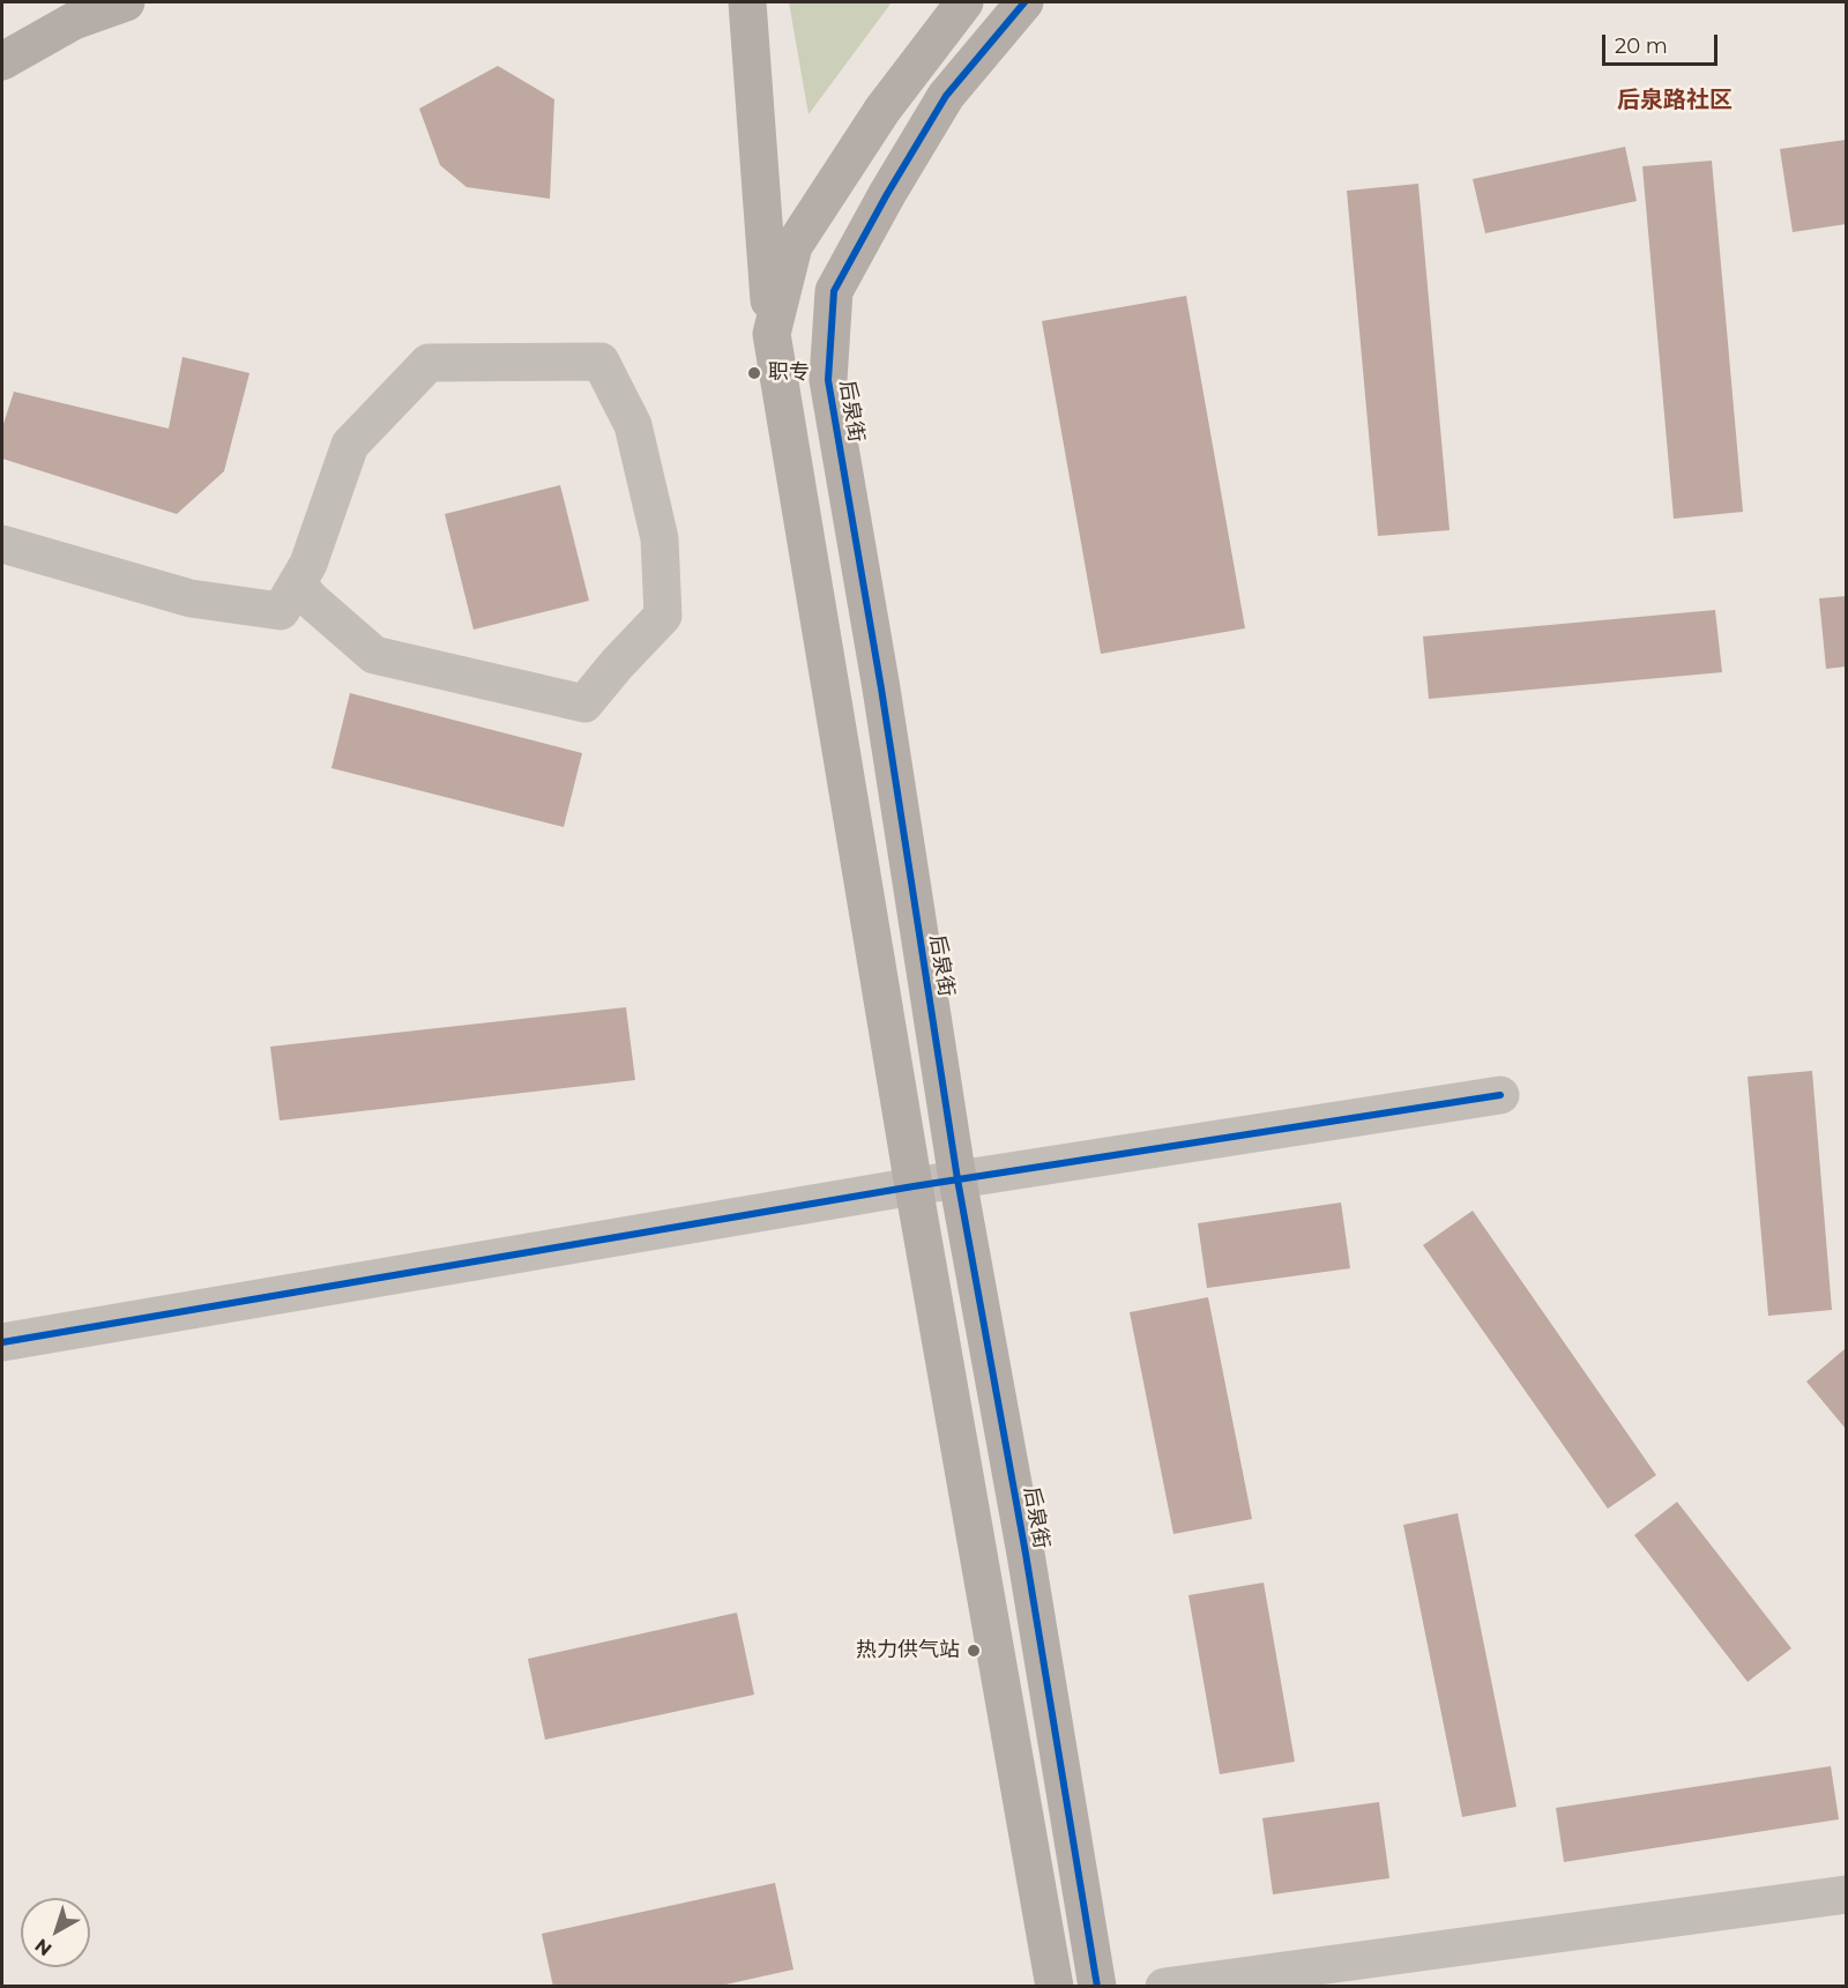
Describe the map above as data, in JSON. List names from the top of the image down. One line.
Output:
{"streets":{"street":["后泉街"]},"districts":["后泉路社区"],"places":["职专","热力供气站"],"scale_bar":"20 m","north":"bottom left"}
